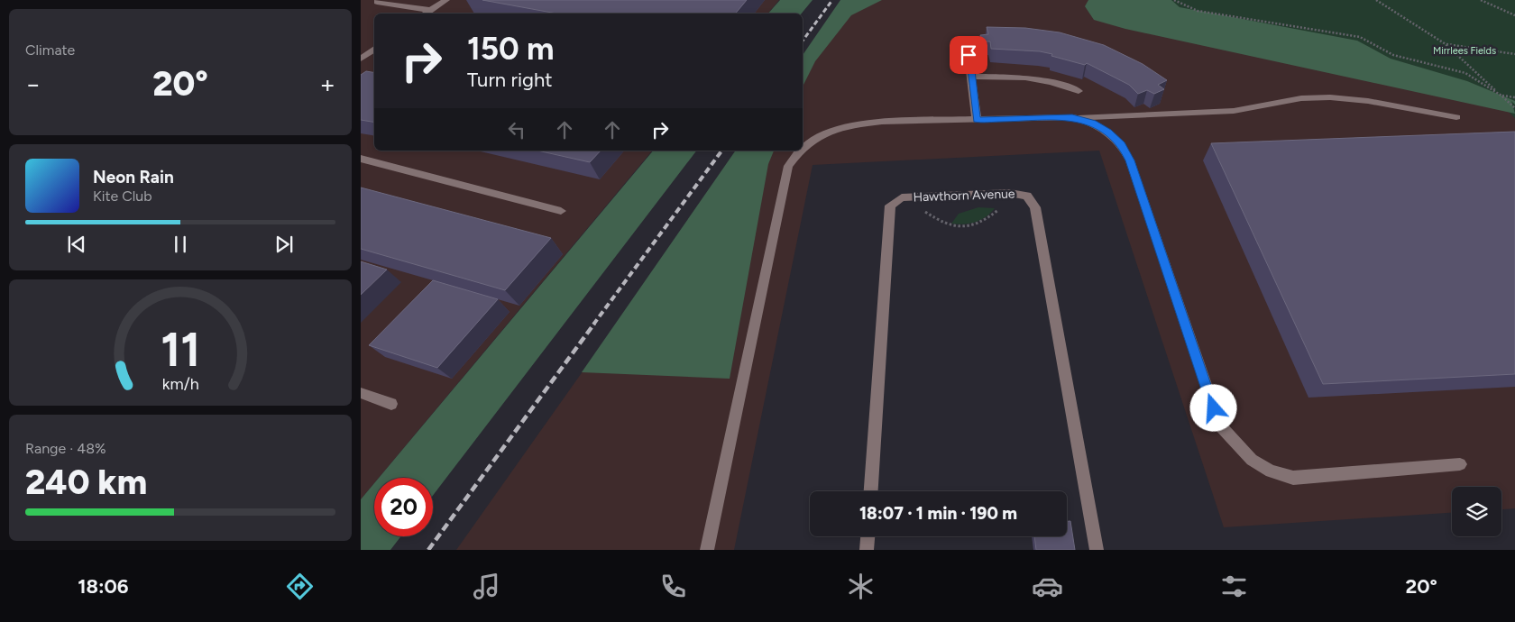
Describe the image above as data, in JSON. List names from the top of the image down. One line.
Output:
{"streets":{"street":["Hawthorn Avenue"]},"parks":["Mirrlees Fields"],"page":{"tile":["Climate",["Range · 48%","240 km"]],"turn":["150 m","Turn right"],"heat":["−","20°","+"],"song":["Neon Rain","Kite Club"],"limit":"20","trip":"18:07 · 1 min · 190 m","tabs":["18:06","20°"],"gauge":["11","km/h"]}}
